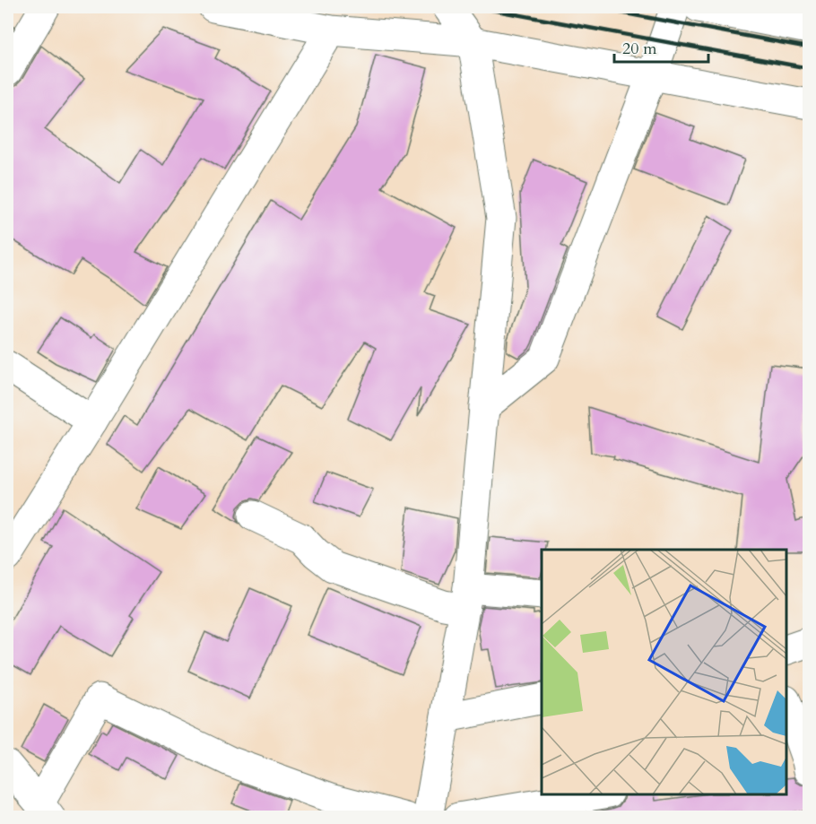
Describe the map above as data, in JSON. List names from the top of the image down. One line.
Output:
{"scale_bar":"20 m"}
